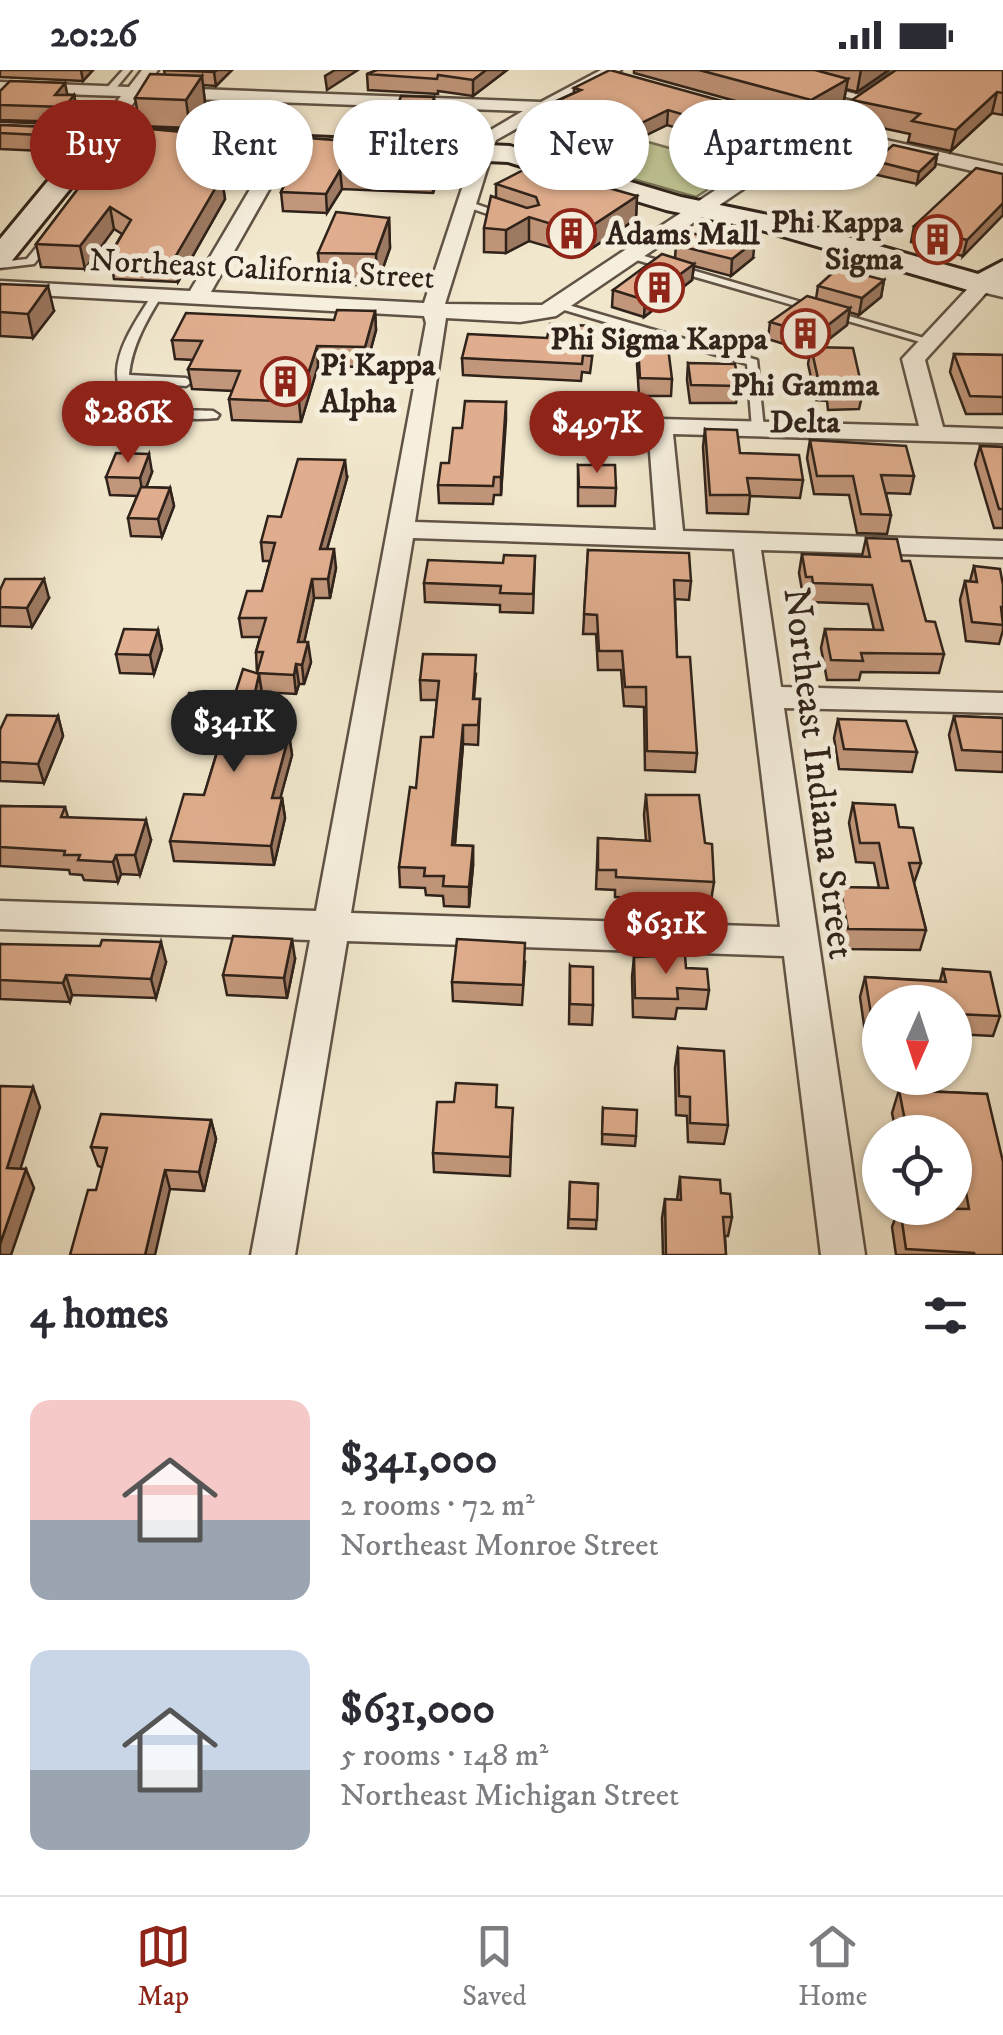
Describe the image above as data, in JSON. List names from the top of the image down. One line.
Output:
{"streets":{"street":["Northeast California Street","Northeast Indiana Street"]},"places":{"building":["Adams Mall","Phi Kappa Sigma","Phi Sigma Kappa","Phi Gamma Delta","Pi Kappa Alpha"]},"north":"bottom","page":{"status":"20:26","chip":["Buy","Rent","Filters","New","Apartment"],"price":["$286K","$497K","$341K","$631K"],"heading":"4 homes","list":[{"name":"$341,000","note":"2 rooms · 72 m² · Northeast Monroe Street"},{"name":"$631,000","note":"5 rooms · 148 m² · Northeast Michigan Street"}],"tabs":["Map","Saved","Home"]}}
